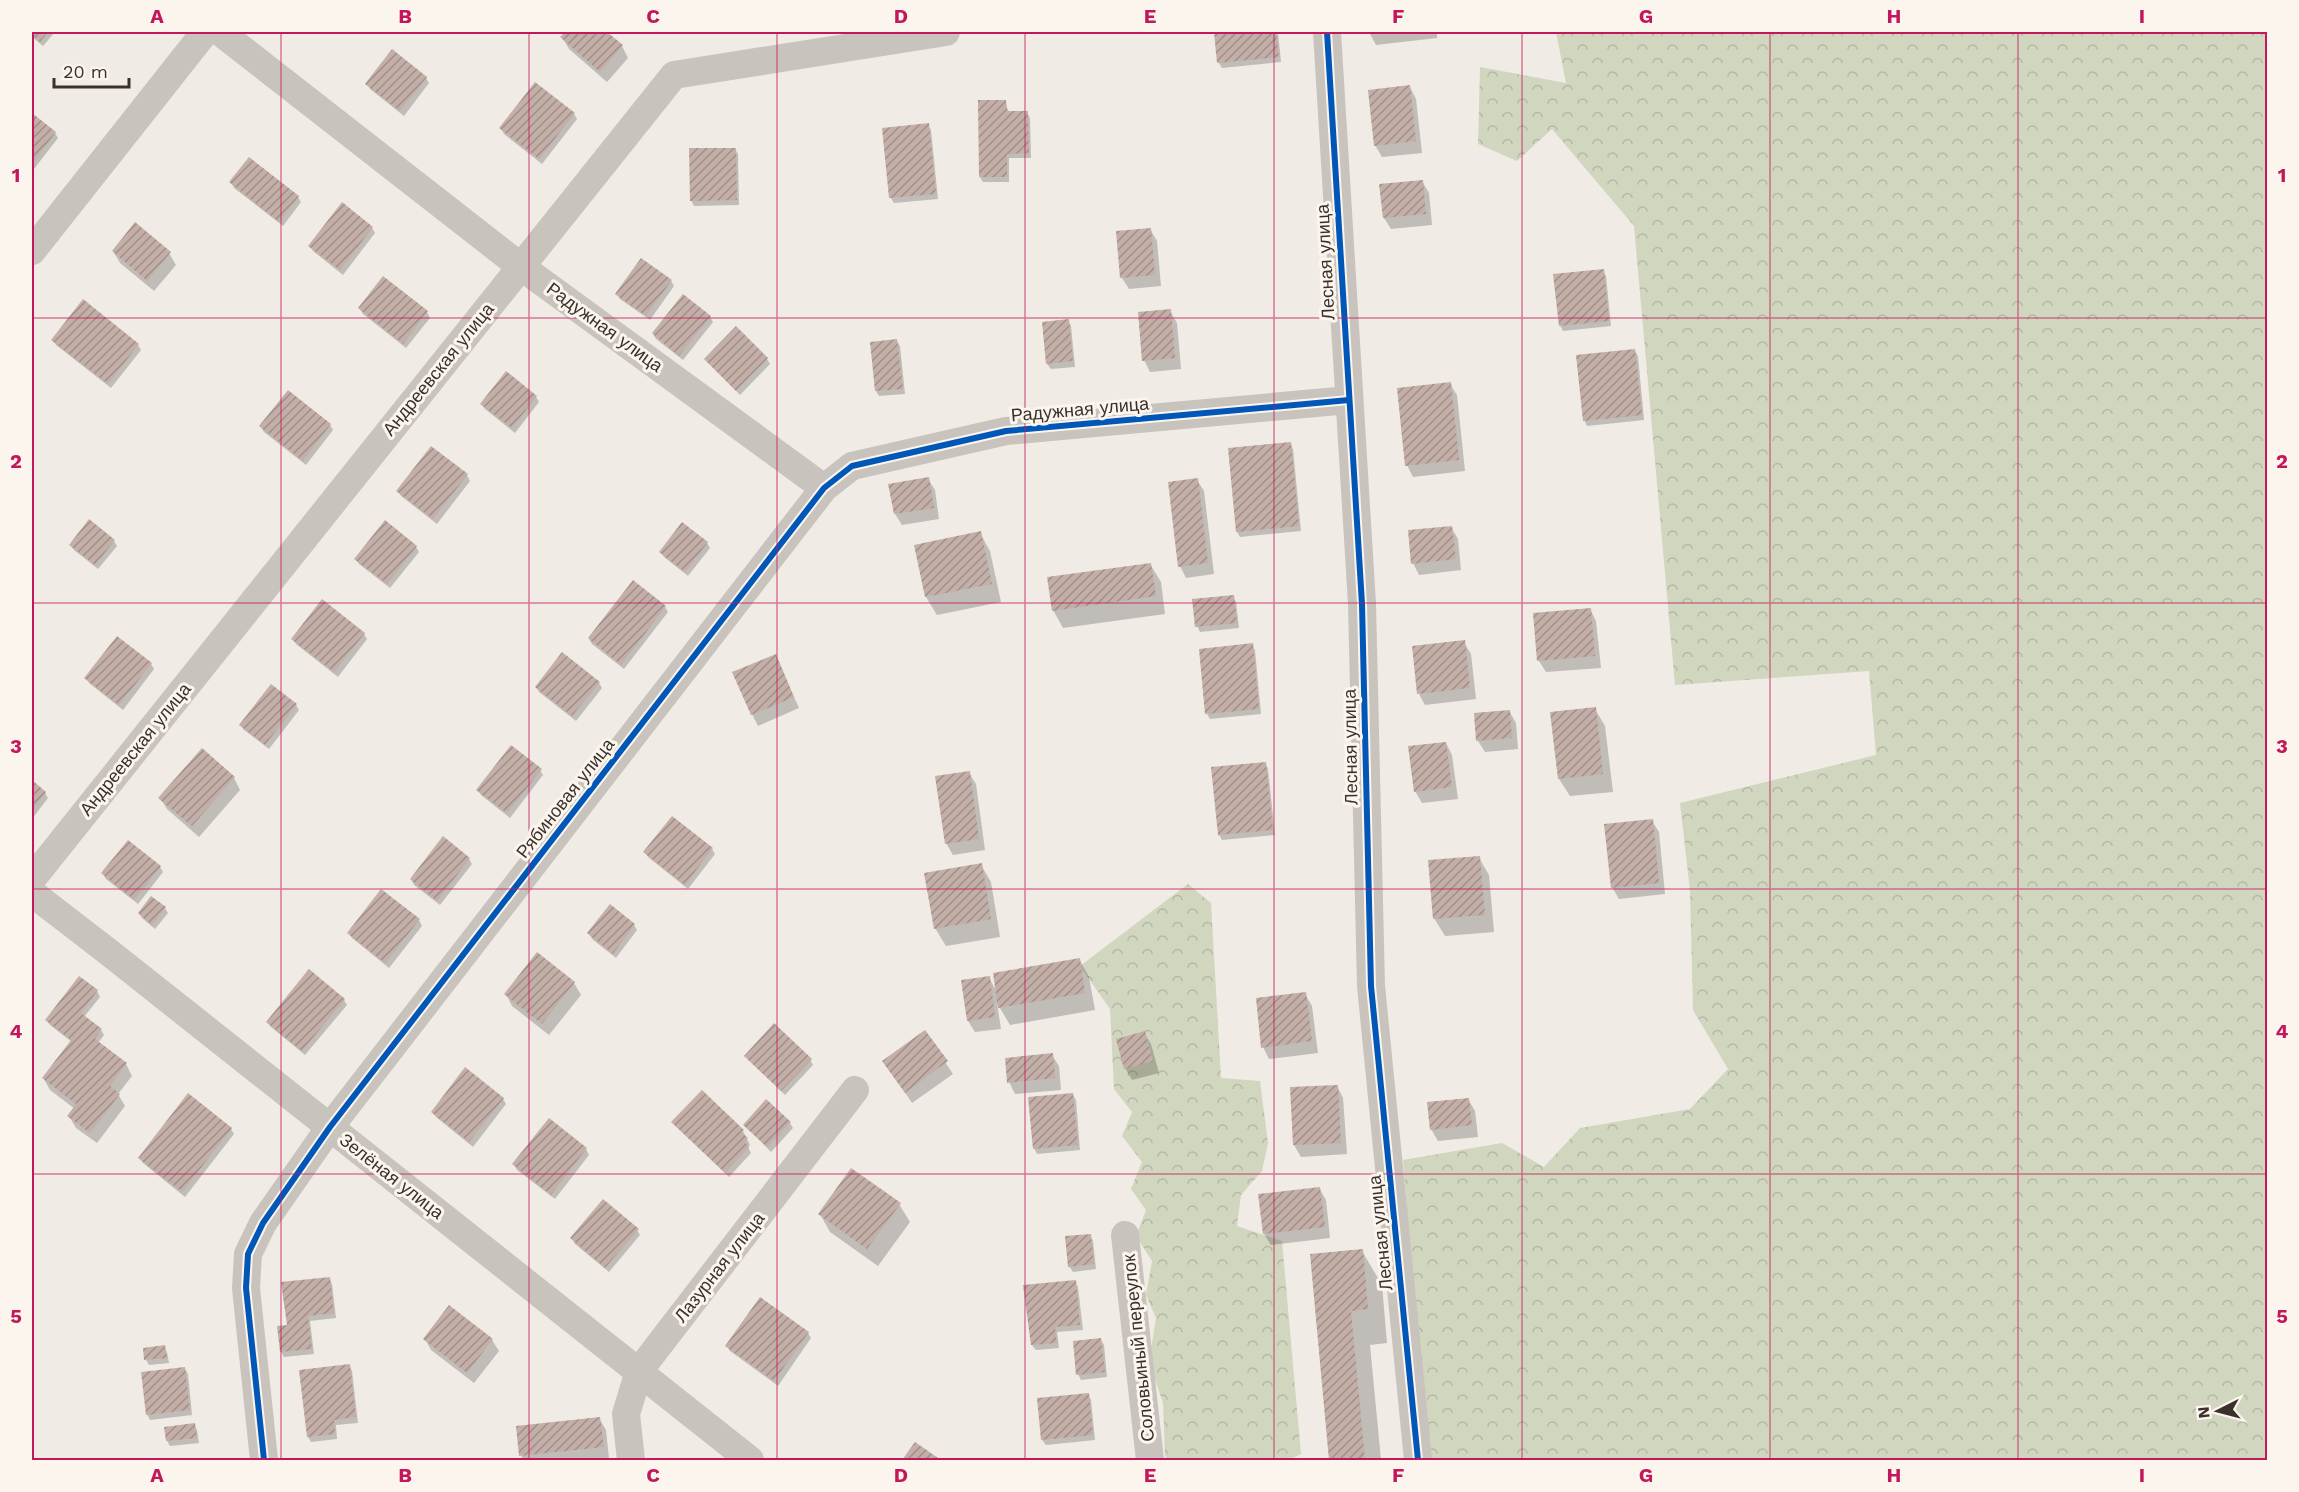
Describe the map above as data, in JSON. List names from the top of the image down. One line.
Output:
{"streets":{"street":["Лесная улица","Радужная улица","Андреевская улица","Рябиновая улица","Зелёная улица","Лазурная улица","Соловьиный переулок"]},"crossings":[["Лесная улица","Радужная улица"],["Радужная улица","Андреевская улица"],["Радужная улица","Рябиновая улица"],["Рябиновая улица","Зелёная улица"],["Зелёная улица","Лазурная улица"]],"scale_bar":"20 m","north":"left","grid":{"columns":["A","B","C","D","E","F","G","H","I"],"rows":["1","2","3","4","5"]}}
